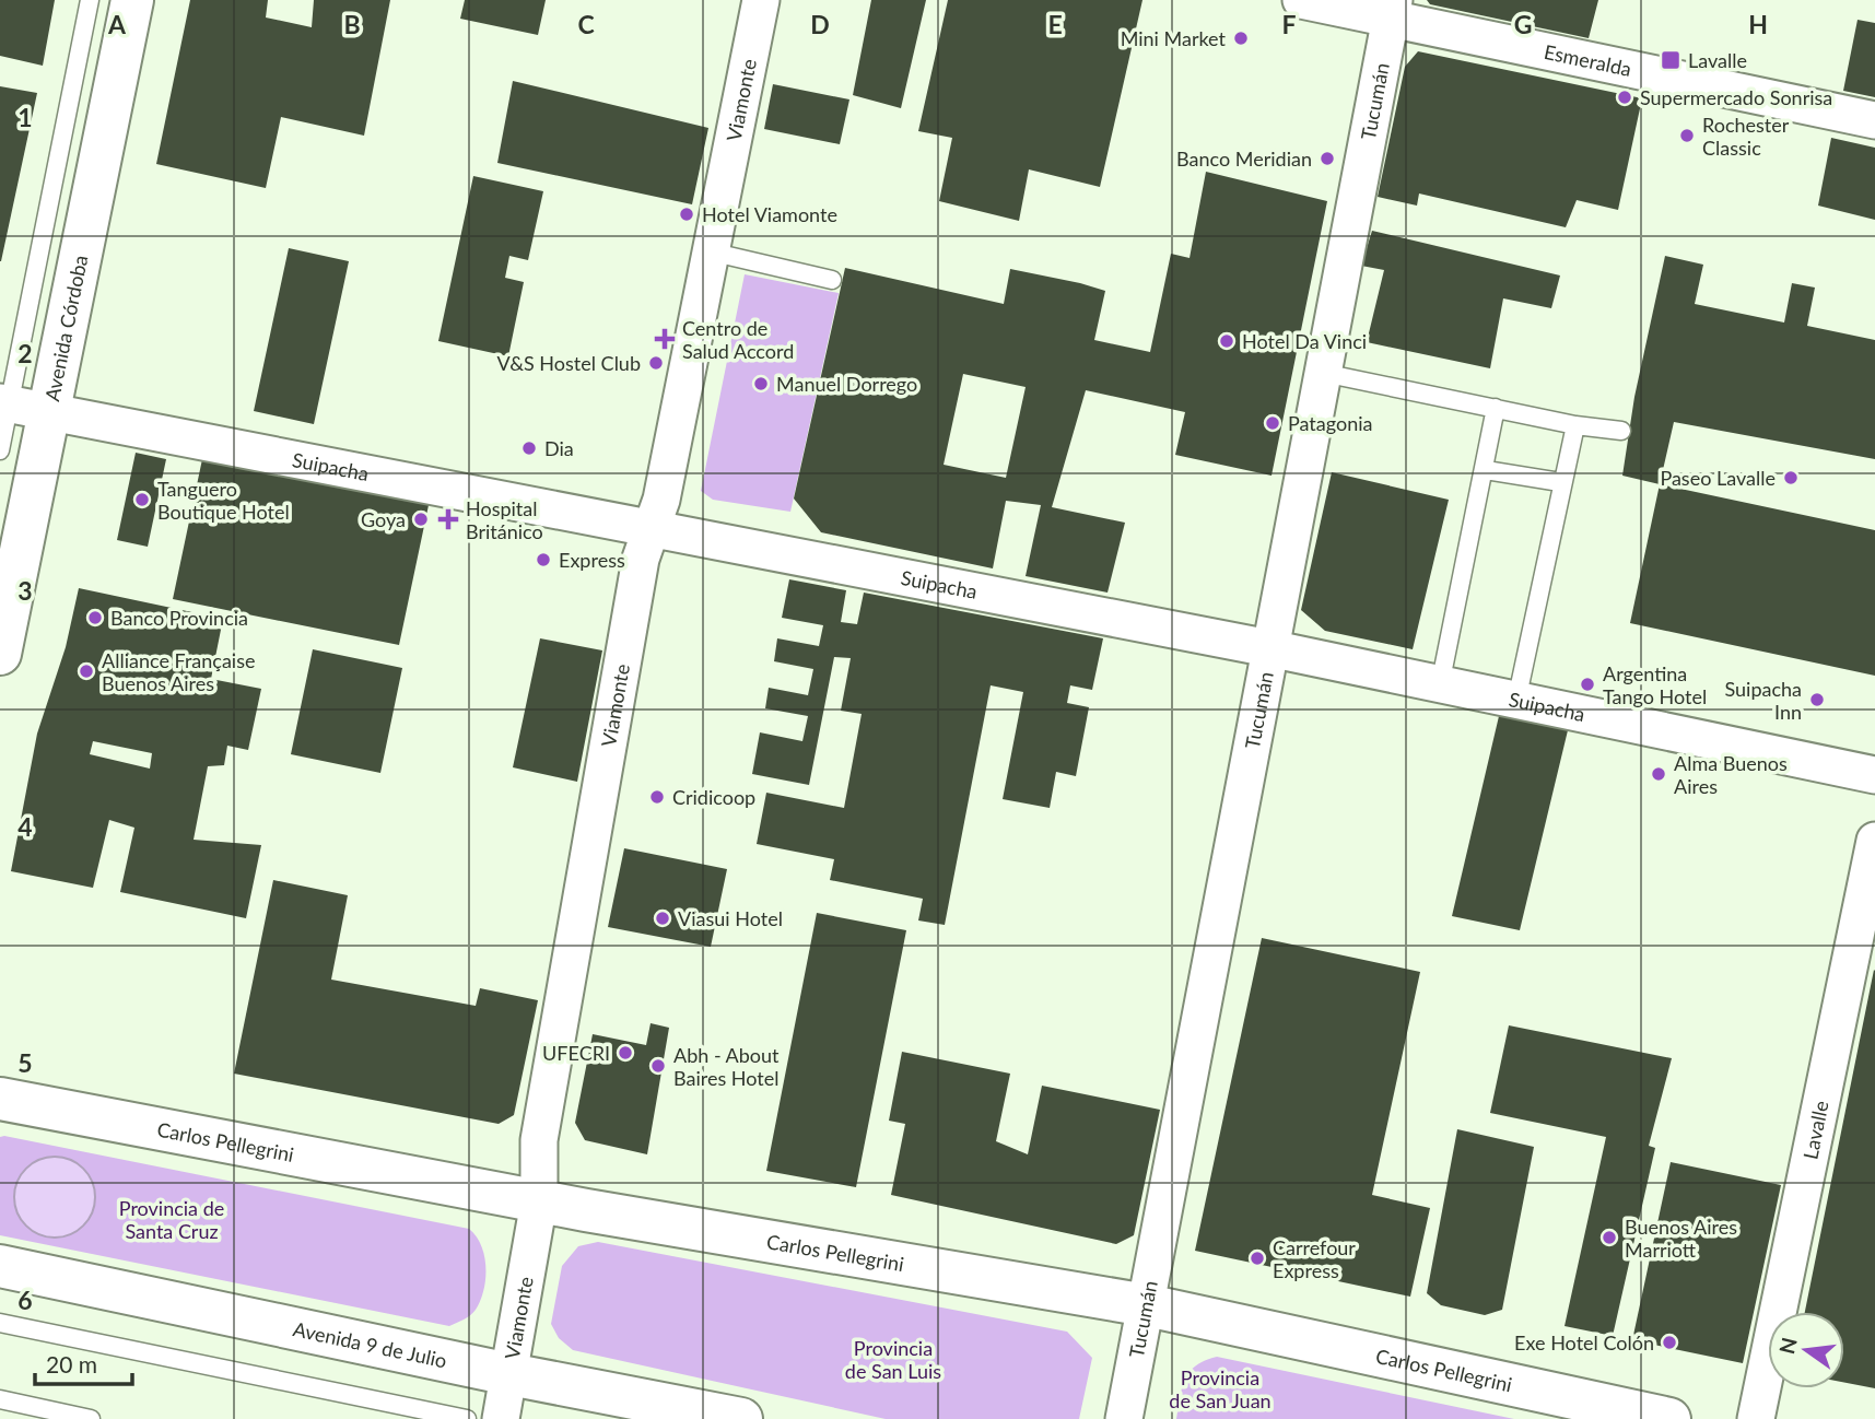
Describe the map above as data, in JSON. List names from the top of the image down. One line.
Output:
{"streets":{"main road":["Avenida Córdoba","Carlos Pellegrini","Avenida 9 de Julio"],"street":["Esmeralda","Viamonte","Tucumán","Suipacha","Lavalle"]},"crossings":[["Esmeralda","Tucumán"],["Viamonte","Suipacha"],["Viamonte","Carlos Pellegrini"],["Viamonte","Avenida 9 de Julio"],["Tucumán","Suipacha"],["Tucumán","Carlos Pellegrini"],["Avenida Córdoba","Suipacha"]],"parks":["Provincia de Santa Cruz","Provincia de San Luis","Provincia de San Juan"],"places":{"other":["Mini Market","Supermercado Sonrisa","Rochester Classic","Banco Meridian","Hotel Viamonte","Hotel Da Vinci","V&S Hostel Club","Manuel Dorrego","Patagonia","Dia","Paseo Lavalle","Tanguero Boutique Hotel","Goya","Express","Banco Provincia","Alliance Française Buenos Aires","Argentina Tango Hotel","Suipacha Inn","Alma Buenos Aires","Cridicoop","Viasui Hotel","UFECRI","Abh - About Baires Hotel","Buenos Aires Marriott","Carrefour Express","Exe Hotel Colón"],"transit":["Lavalle"],"health":["Centro de Salud Accord","Hospital Británico"]},"scale_bar":"20 m","north":"left","grid":{"columns":["A","B","C","D","E","F","G","H"],"rows":["1","2","3","4","5","6"]}}
